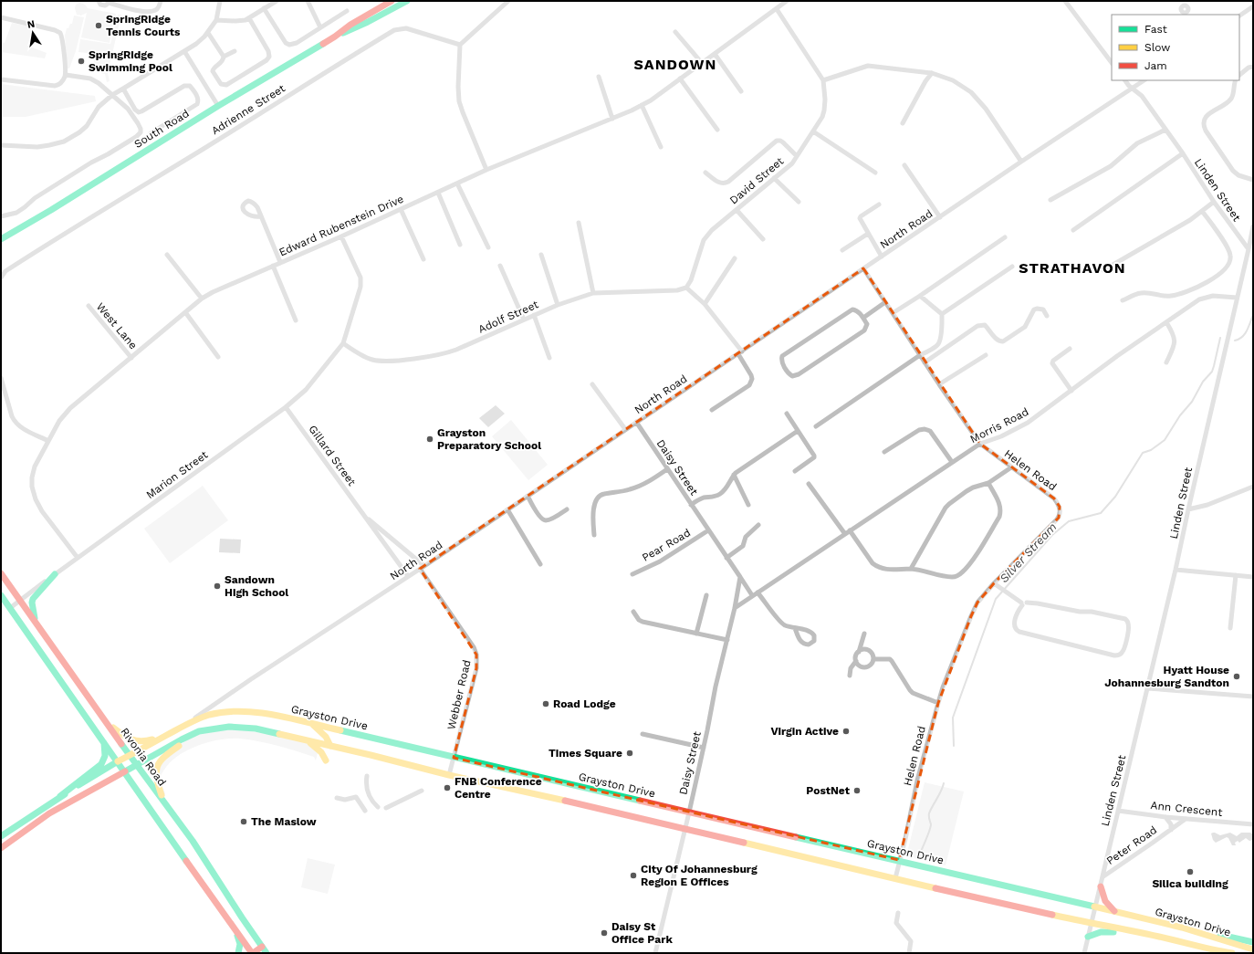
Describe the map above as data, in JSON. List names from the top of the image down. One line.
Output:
{"streets":{"main road":["South Road","Grayston Drive","Rivonia Road"],"street":["Adrienne Street","David Street","Linden Street","Edward Rubenstein Drive","North Road","Adolf Street","West Lane","Morris Road","Gillard Street","Daisy Street","Helen Road","Marion Street","Pear Road","Webber Road","Ann Crescent","Peter Road"]},"crossings":[["David Street","Edward Rubenstein Drive"],["David Street","Adolf Street"],["Linden Street","North Road"],["Linden Street","Morris Road"],["Linden Street","Grayston Drive"],["Linden Street","Ann Crescent"],["Linden Street","Peter Road"],["Edward Rubenstein Drive","West Lane"],["Edward Rubenstein Drive","Marion Street"],["North Road","Gillard Street"],["North Road","Daisy Street"],["North Road","Helen Road"],["North Road","Webber Road"],["North Road","Grayston Drive"],["Adolf Street","Marion Street"],["Morris Road","Daisy Street"],["Morris Road","Helen Road"],["Gillard Street","Marion Street"],["Gillard Street","Webber Road"],["Daisy Street","Pear Road"],["Daisy Street","Grayston Drive"],["Helen Road","Grayston Drive"],["Marion Street","Rivonia Road"],["Webber Road","Grayston Drive"],["Grayston Drive","Rivonia Road"],["Ann Crescent","Peter Road"]],"districts":["SANDOWN","STRATHAVON"],"water":["Silver Stream"],"places":["SpringRidge Tennis Courts","SpringRidge Swimming Pool","Grayston Preparatory School","Sandown High School","Hyatt House Johannesburg Sandton","Road Lodge","Virgin Active","Times Square","FNB Conference Centre","PostNet","The Maslow","Silica building","City Of Johannesburg Region E Offices","Daisy St Office Park"],"legend":["Fast","Slow","Jam"],"north":"top"}
